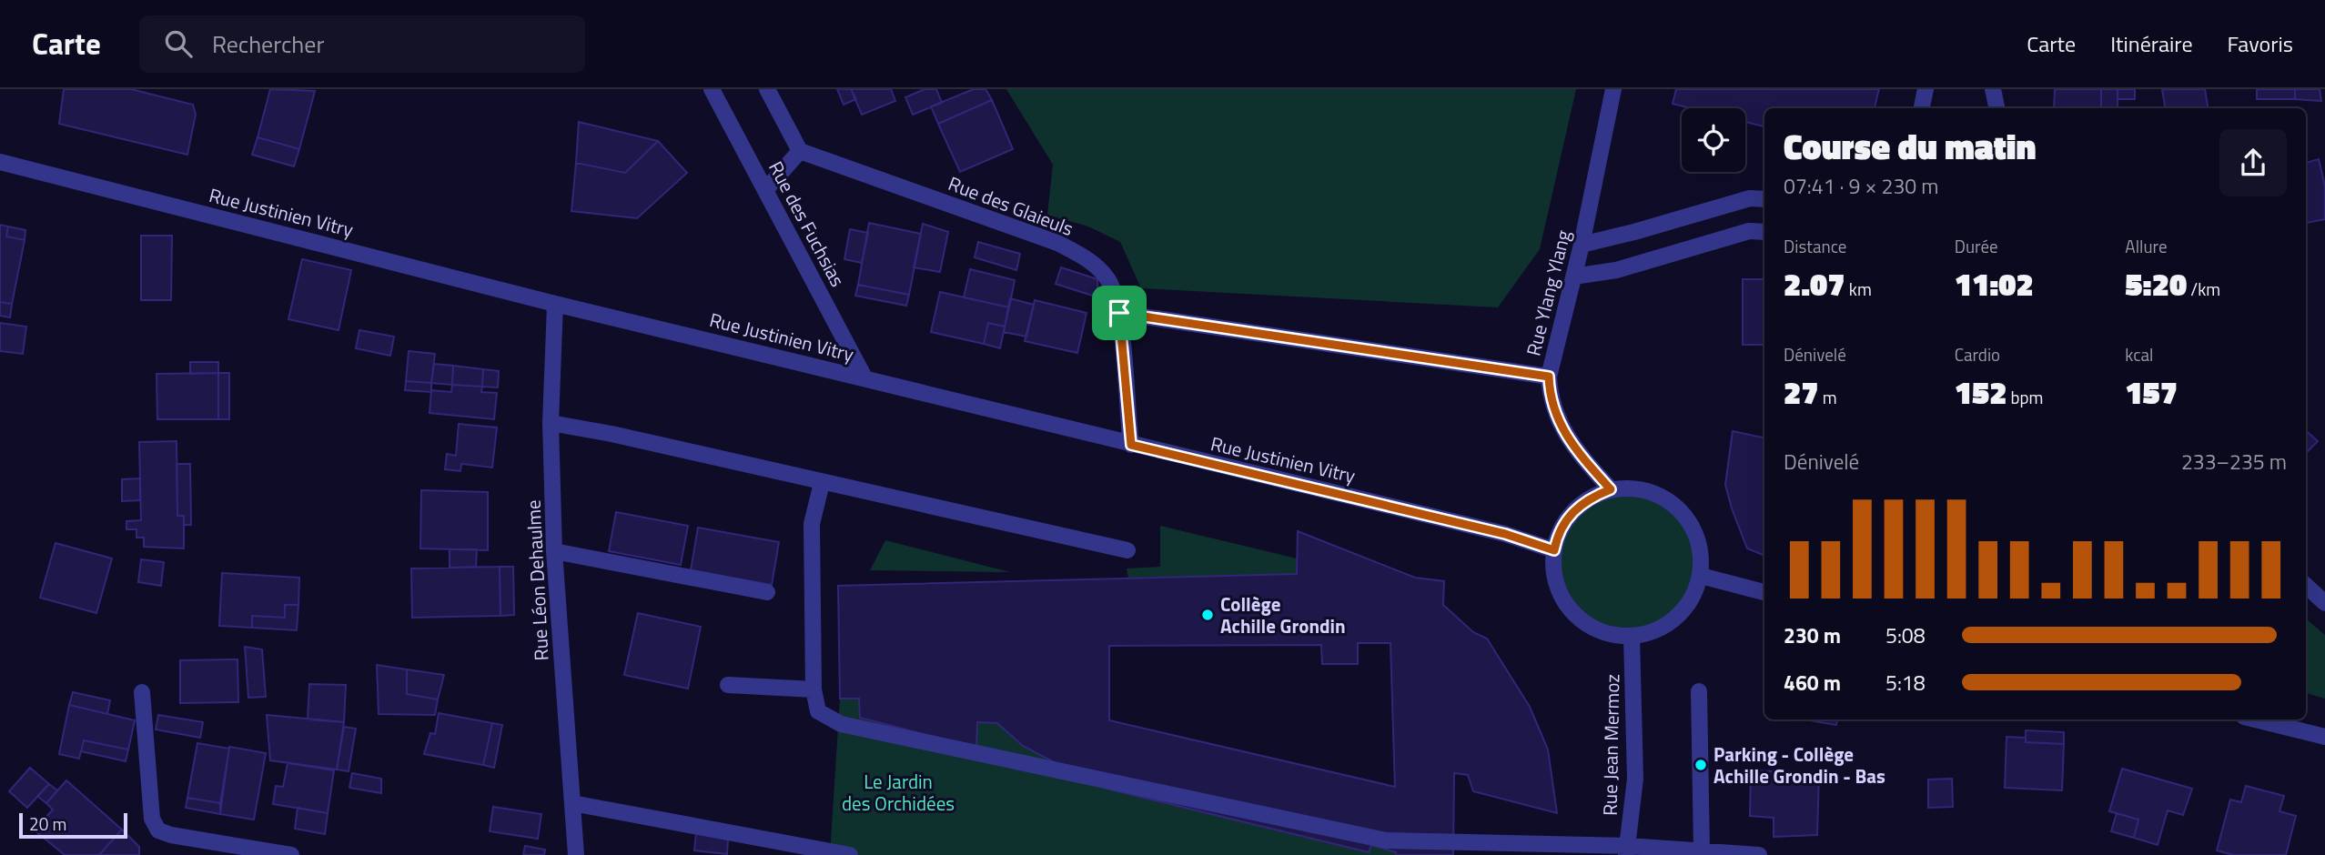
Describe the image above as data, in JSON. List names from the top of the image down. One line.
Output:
{"streets":{"street":["Rue des Glaieuls","Rue Justinien Vitry","Rue des Fuchsias","Rue Ylang Ylang","Rue Léon Dehaulme","Rue Jean Mermoz"]},"crossings":[["Rue des Glaieuls","Rue Justinien Vitry"],["Rue Justinien Vitry","Rue des Fuchsias"],["Rue Justinien Vitry","Rue Ylang Ylang"],["Rue Justinien Vitry","Rue Léon Dehaulme"],["Rue Justinien Vitry","Rue Jean Mermoz"],["Rue Ylang Ylang","Rue Jean Mermoz"]],"parks":["Le Jardin des Orchidées"],"places":["Collège Achille Grondin","Parking - Collège Achille Grondin - Bas"],"scale_bar":"20 m","page":{"header":"Carte","search":"Rechercher","nav":["Carte","Itinéraire","Favoris"],"heading":["Course du matin","07:41 · 9 × 230 m"],"stats":[["Distance","2.07 km"],["Durée","11:02"],["Allure","5:20 /km"],["Dénivelé","27 m"],["Cardio","152 bpm"],["kcal","157"]],"chart":["Dénivelé","233–235 m"],"list":[{"name":"230 m","note":"5:08"},{"name":"460 m","note":"5:18"}],"scale":"20 m"}}
